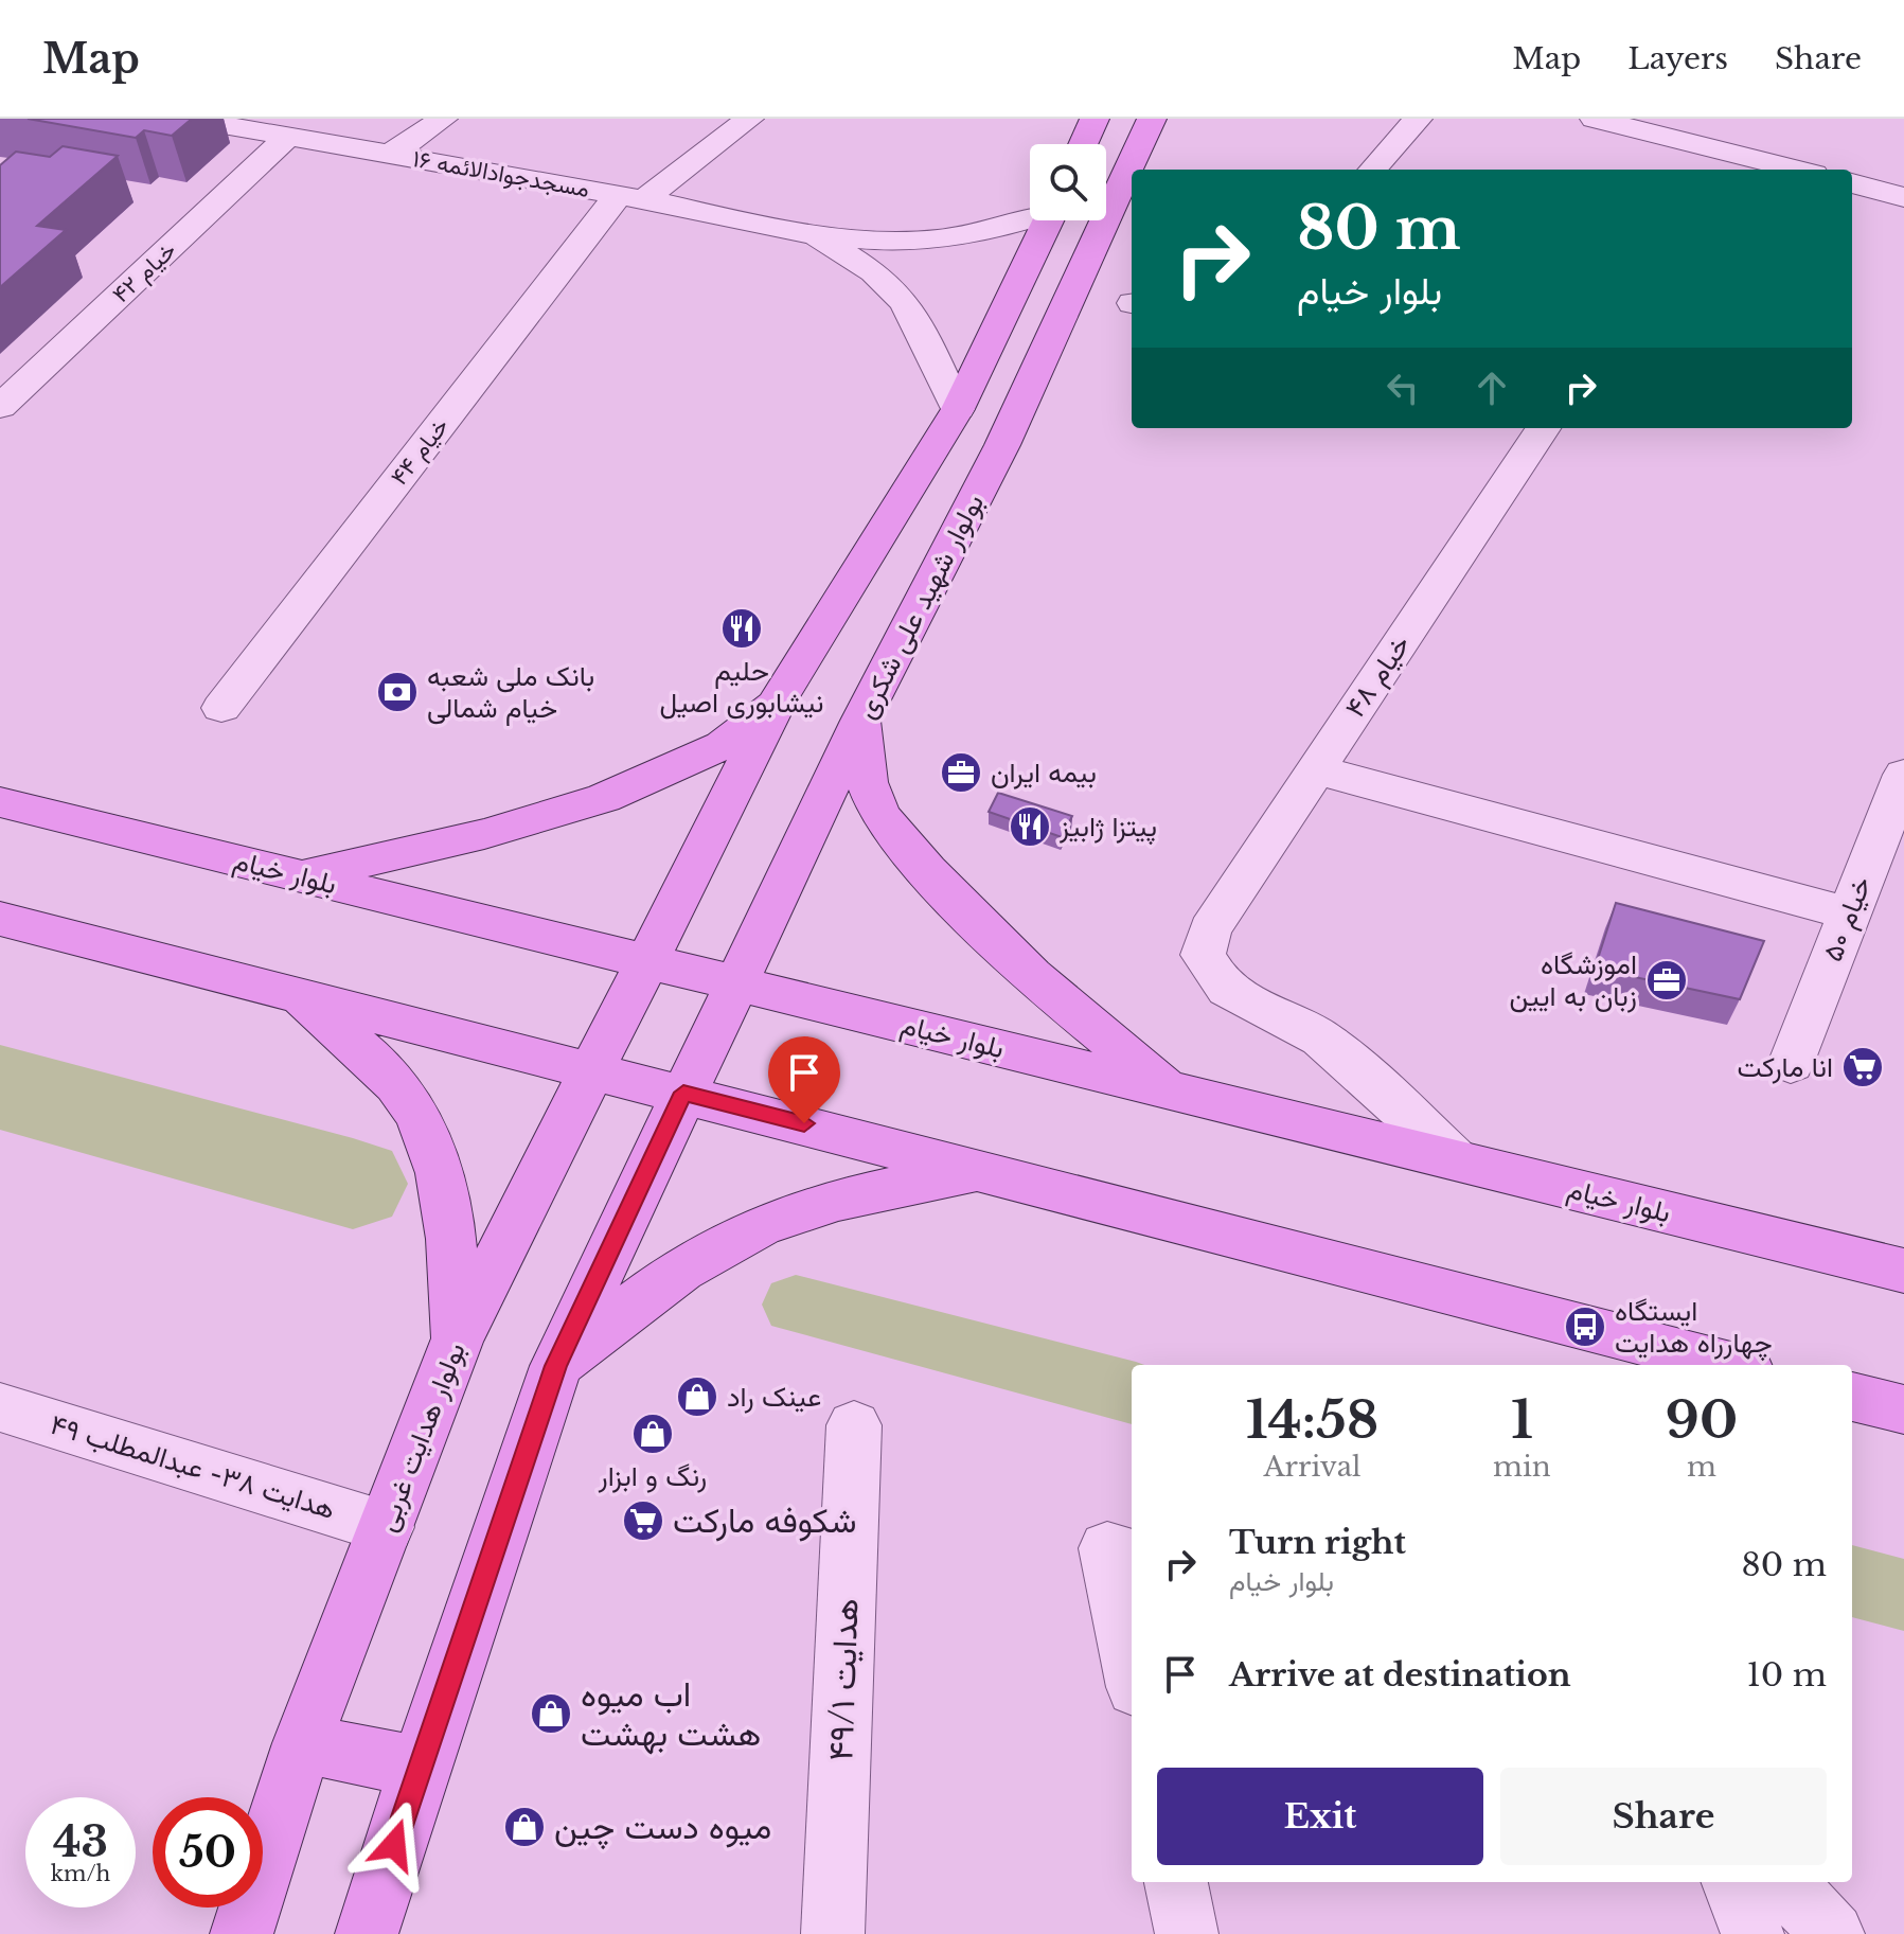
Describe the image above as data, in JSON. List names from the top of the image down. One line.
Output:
{"streets":{"main road":["بولوار شهید علی شکری","بلوار خیام","بولوار هدایت غربی"],"street":["مسجدجوادالائمه ۱۶","خیام ۴۲","خیام ۴۴","خیام ۴۸","خیام ۵۰","هدایت ۳۸- عبدالمطلب ۴۹","هدایت ۴۹/۱"]},"crossings":[["مسجدجوادالائمه ۱۶","خیام ۴۲"],["مسجدجوادالائمه ۱۶","خیام ۴۴"],["بولوار شهید علی شکری","بلوار خیام"],["خیام ۴۸","بلوار خیام"],["بلوار خیام","بولوار هدایت غربی"],["بولوار هدایت غربی","هدایت ۳۸- عبدالمطلب ۴۹"]],"places":{"restaurant":["حلیم نیشابوری اصیل","پیتزا ژابیز"],"bank":["بانک ملی شعبه خیام شمالی"],"office":["بیمه ایران","اموزشگاه زبان به ایین"],"supermarket":["انا مارکت","شکوفه مارکت"],"bus stop":["ایستگاه چهارراه هدایت"],"shop":["عینک راد","رنگ و ابزار","اب میوه هشت بهشت","میوه دست چین"]},"page":{"header":"Map","nav":["Map","Layers","Share"],"turn":["80 m","بلوار خیام"],"eta":["14:58","Arrival","1","min","90","m"],"list":[{"name":"Turn right","note":"بلوار خیام","value":"80 m"},{"name":"Arrive at destination","value":"10 m"}],"buttons":["Exit","Share"],"speed":"43 km/h","limit":"50"}}
